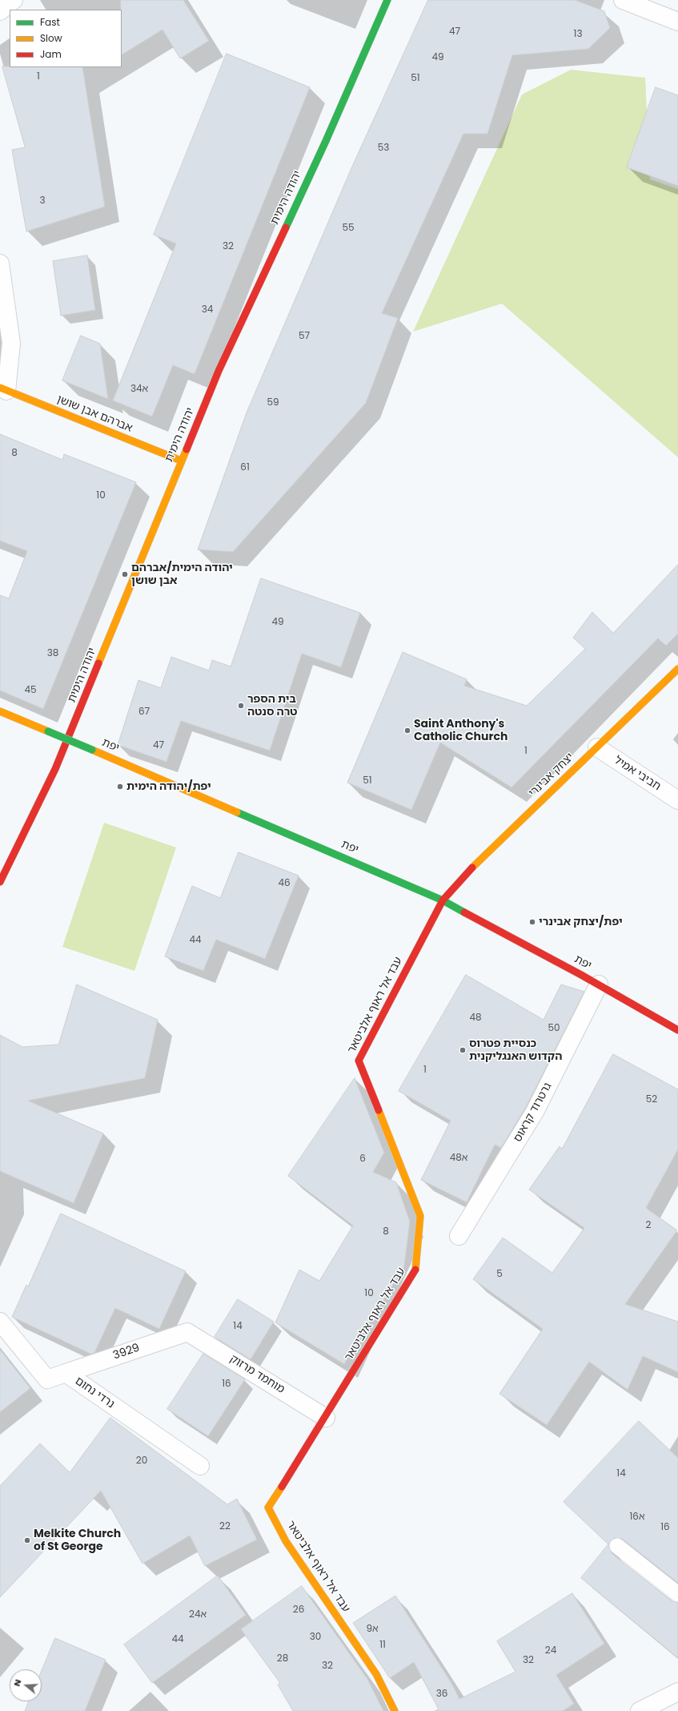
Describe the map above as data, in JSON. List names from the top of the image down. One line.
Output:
{"streets":{"street":["יהודה הימית","אברהם אבן שושן","יפת","חביבי אמיל","יצחק אבינרי","עבד אל ראוף אלביטאר","גרטרוד קראוס","3929","מוחמד מרזוק","נרדי נחום"]},"crossings":[["יהודה הימית","אברהם אבן שושן"],["יפת","יצחק אבינרי"],["יפת","עבד אל ראוף אלביטאר"],["יפת","גרטרוד קראוס"],["חביבי אמיל","יצחק אבינרי"],["יצחק אבינרי","עבד אל ראוף אלביטאר"],["עבד אל ראוף אלביטאר","מוחמד מרזוק"],["3929","מוחמד מרזוק"],["3929","נרדי נחום"]],"places":["יהודה הימית/אברהם אבן שושן","בית הספר טרה סנטה","Saint Anthony's Catholic Church","יפת/יהודה הימית","יפת/יצחק אבינרי","כנסיית פטרוס הקדוש האנגליקנית","Melkite Church of St George"],"house_numbers":["47","13","49","1","51","53","3","55","32","34","57","34א","59","8","61","10","49","38","45","67","47","1","51","46","44","48","50","1","52","48א","6","2","8","5","10","14","16","20","14","16א","22","16","26","24א","9א","30","44","11","24","28","32","32","36"],"legend":["Fast","Slow","Jam"],"north":"left"}
